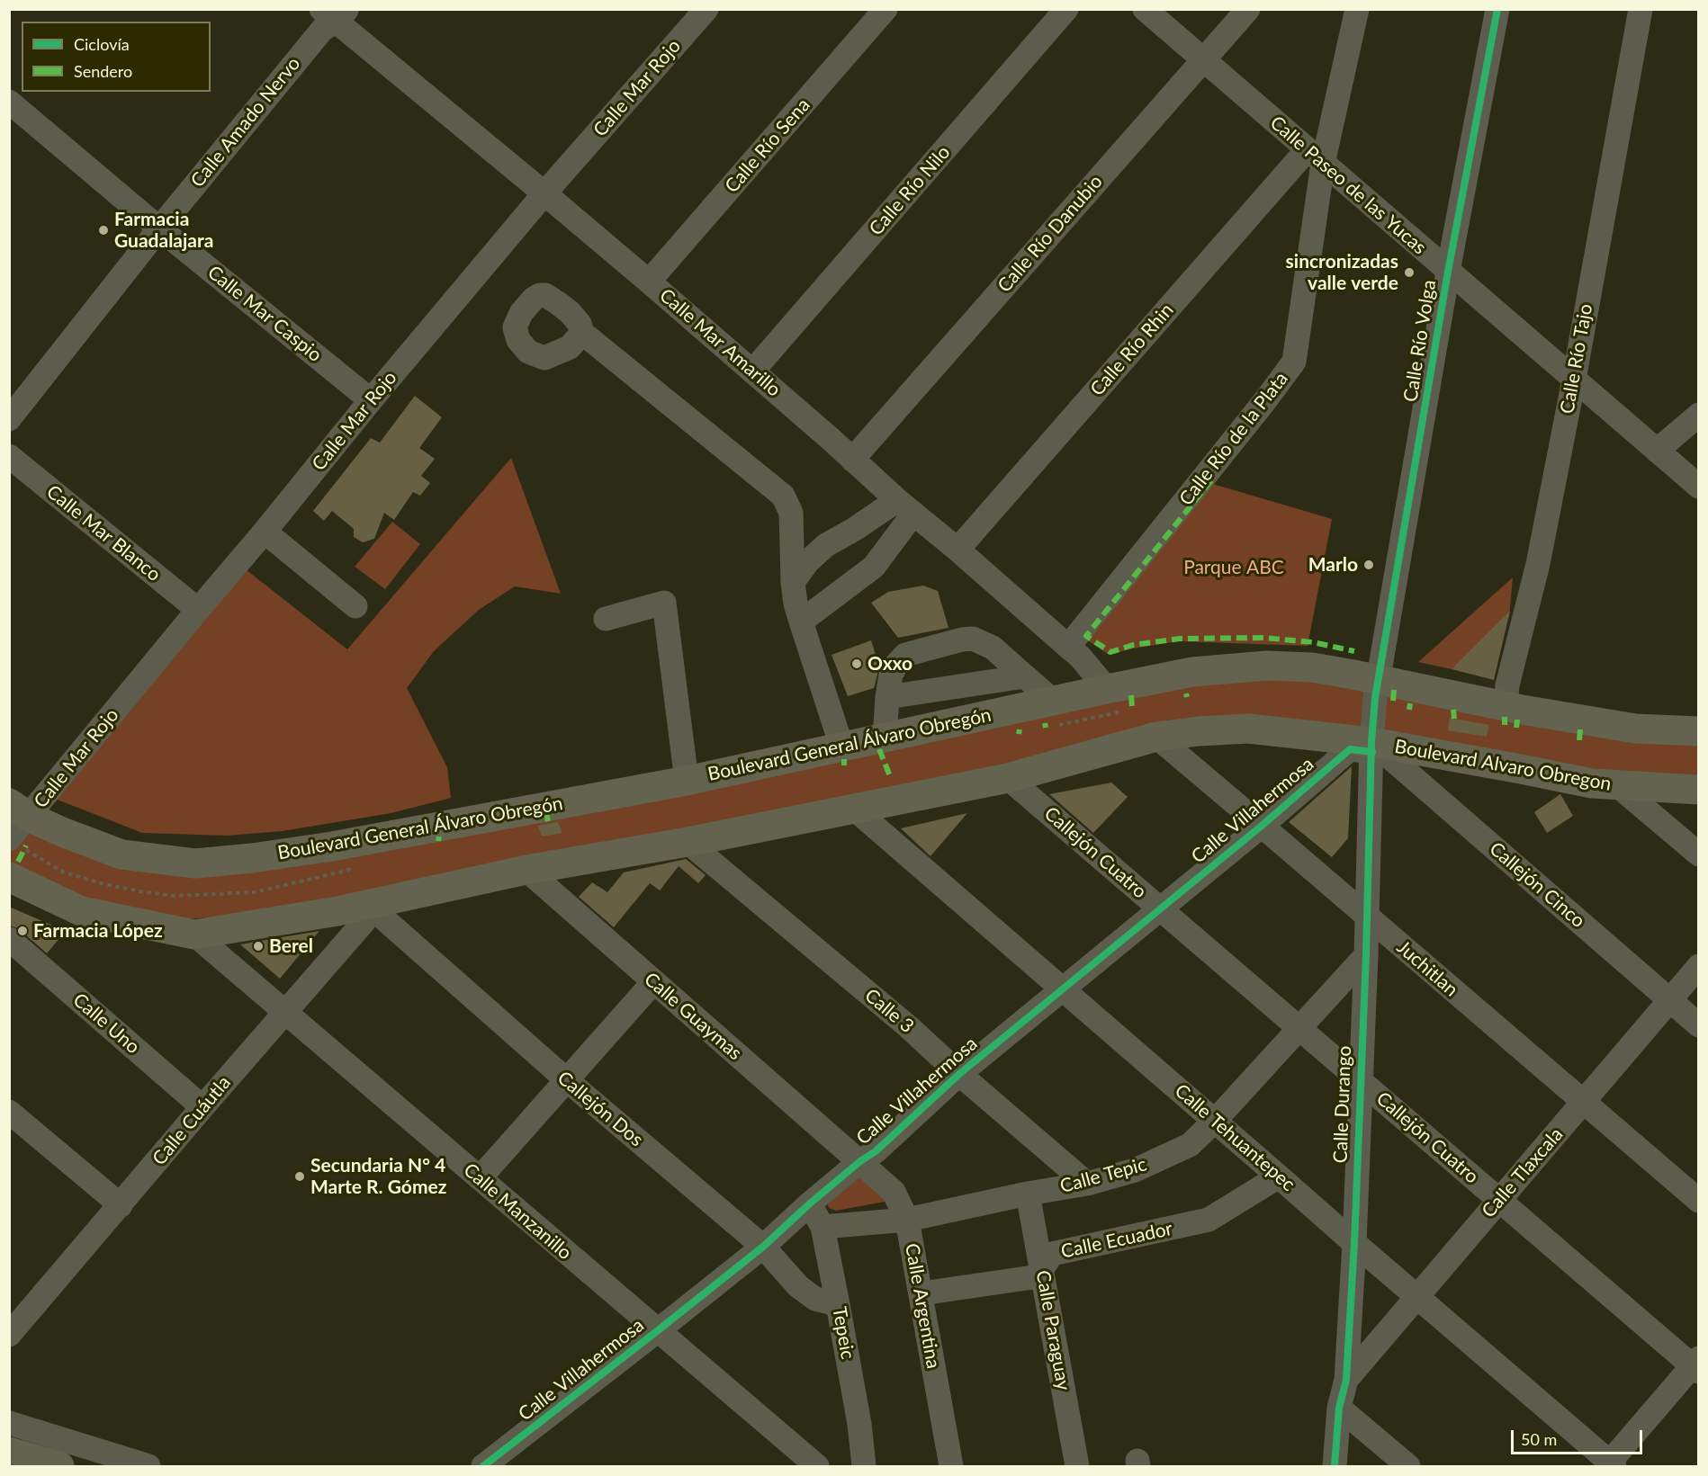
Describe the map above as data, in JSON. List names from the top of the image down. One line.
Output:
{"streets":{"main road":["Boulevard General Álvaro Obregón","Boulevard Alvaro Obregon"],"street":["Calle Mar Rojo","Calle Amado Nervo","Calle Río Sena","Calle Paseo de las Yucas","Calle Río Nilo","Calle Río Danubio","Calle Mar Caspio","Calle Río Volga","Calle Mar Amarillo","Calle Río Rhin","Calle Río Tajo","Calle Río de la Plata","Calle Mar Blanco","Calle Villahermosa","Callejón Cuatro","Callejón Cinco","Juchitlan","Calle 3","Calle Guaymas","Calle Uno","Calle Durango","Callejón Dos","Calle Cuáutla","Calle Tehuantepec","Calle Tlaxcala","Calle Tepic","Calle Manzanillo","Calle Ecuador","Calle Argentina","Calle Paraguay","Tepeic"]},"crossings":[["Calle Mar Rojo","Calle Mar Caspio"],["Calle Mar Rojo","Calle Mar Amarillo"],["Calle Mar Rojo","Calle Mar Blanco"],["Calle Mar Rojo","Boulevard General Álvaro Obregón"],["Calle Amado Nervo","Calle Mar Caspio"],["Calle Amado Nervo","Calle Mar Amarillo"],["Calle Río Sena","Calle Mar Amarillo"],["Calle Paseo de las Yucas","Calle Río Danubio"],["Calle Paseo de las Yucas","Calle Río Volga"],["Calle Paseo de las Yucas","Calle Río Rhin"],["Calle Paseo de las Yucas","Calle Río Tajo"],["Calle Paseo de las Yucas","Calle Río de la Plata"],["Calle Río Nilo","Calle Mar Amarillo"],["Calle Río Danubio","Calle Mar Amarillo"],["Calle Río Volga","Boulevard General Álvaro Obregón"],["Calle Río Volga","Boulevard Alvaro Obregon"],["Calle Río Volga","Calle Villahermosa"],["Calle Río Volga","Callejón Cinco"],["Calle Río Volga","Calle Durango"],["Calle Mar Amarillo","Calle Río Rhin"],["Calle Mar Amarillo","Calle Río de la Plata"],["Calle Mar Amarillo","Boulevard General Álvaro Obregón"],["Calle Río Rhin","Calle Río de la Plata"],["Calle Río Tajo","Boulevard General Álvaro Obregón"],["Boulevard Alvaro Obregon","Calle Villahermosa"],["Boulevard Alvaro Obregon","Callejón Cinco"],["Boulevard Alvaro Obregon","Calle Durango"],["Calle Villahermosa","Callejón Cuatro"],["Calle Villahermosa","Callejón Cinco"],["Calle Villahermosa","Juchitlan"],["Calle Villahermosa","Calle 3"],["Calle Villahermosa","Calle Guaymas"],["Calle Villahermosa","Calle Durango"],["Calle Villahermosa","Callejón Dos"],["Calle Villahermosa","Calle Tehuantepec"],["Calle Villahermosa","Calle Manzanillo"],["Calle Villahermosa","Calle Argentina"],["Calle Villahermosa","Tepeic"],["Callejón Cuatro","Calle Durango"],["Callejón Cuatro","Calle Tlaxcala"],["Callejón Cuatro","Calle Tepic"],["Callejón Cinco","Calle Durango"],["Callejón Cinco","Calle Tlaxcala"],["Juchitlan","Calle Durango"],["Juchitlan","Calle Tlaxcala"],["Calle 3","Calle Tepic"],["Calle Guaymas","Calle Argentina"],["Calle Uno","Calle Cuáutla"],["Calle Durango","Calle Tehuantepec"],["Calle Durango","Calle Tlaxcala"],["Calle Durango","Calle Tepic"],["Callejón Dos","Calle Cuáutla"],["Callejón Dos","Tepeic"],["Calle Cuáutla","Calle Manzanillo"],["Calle Tehuantepec","Calle Tlaxcala"],["Calle Tehuantepec","Calle Tepic"],["Calle Tehuantepec","Calle Ecuador"],["Calle Tepic","Calle Argentina"],["Calle Tepic","Calle Paraguay"],["Calle Tepic","Tepeic"],["Calle Ecuador","Calle Argentina"],["Calle Ecuador","Calle Paraguay"]],"parks":["Parque ABC"],"places":["Farmacia Guadalajara","sincronizadas valle verde","Marlo","Oxxo","Farmacia López","Berel","Secundaria N° 4 Marte R. Gómez"],"legend":["Ciclovía","Sendero"],"scale_bar":"50 m"}
